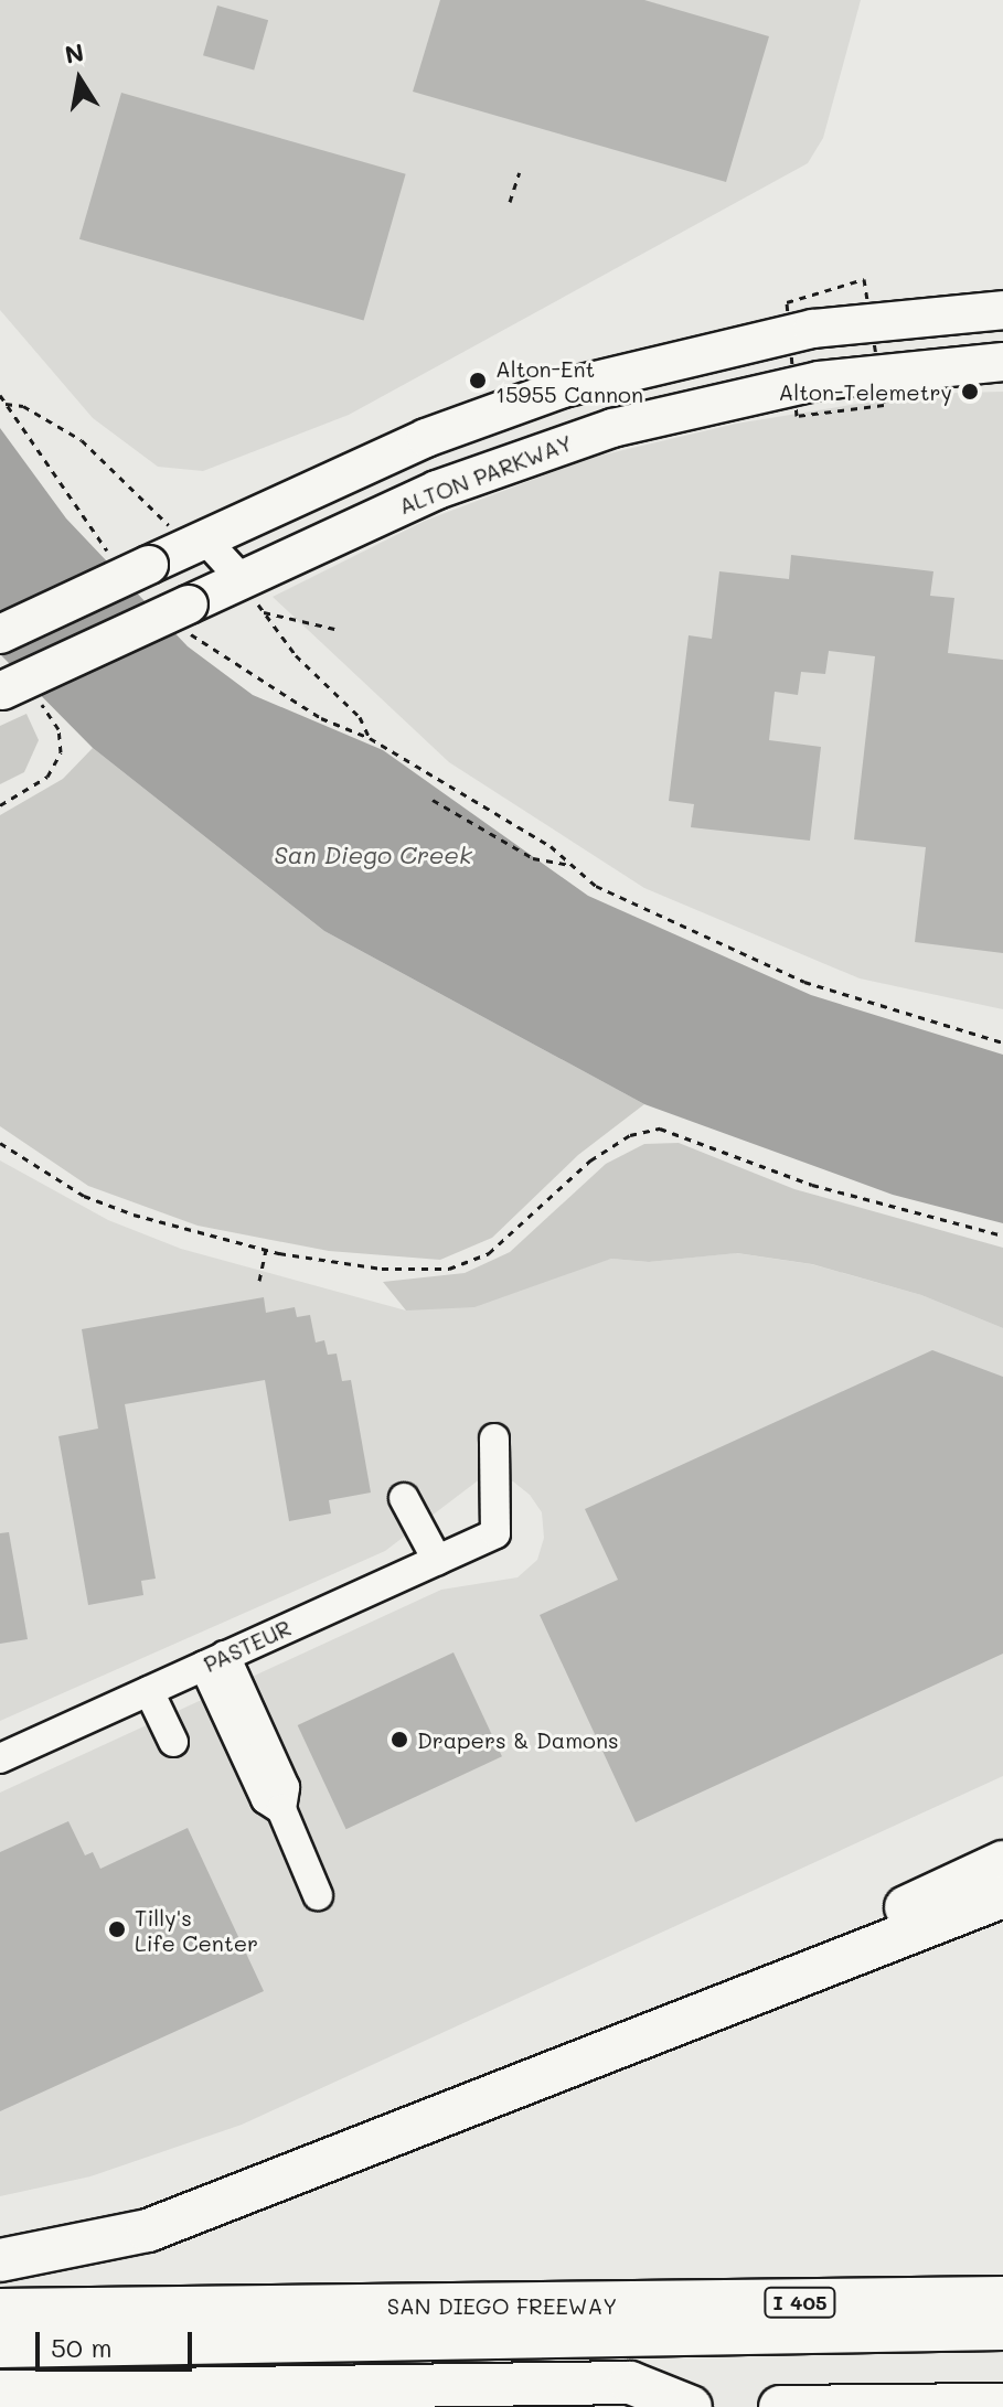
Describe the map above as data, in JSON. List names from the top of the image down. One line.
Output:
{"streets":{"highway":["I 405","SAN DIEGO FREEWAY"],"main road":["ALTON PARKWAY"],"street":["PASTEUR"]},"water":["San Diego Creek"],"places":["Alton-Ent 15955 Cannon","Alton-Telemetry","Drapers & Damons","Tilly's Life Center"],"scale_bar":"50 m","north":"top"}
